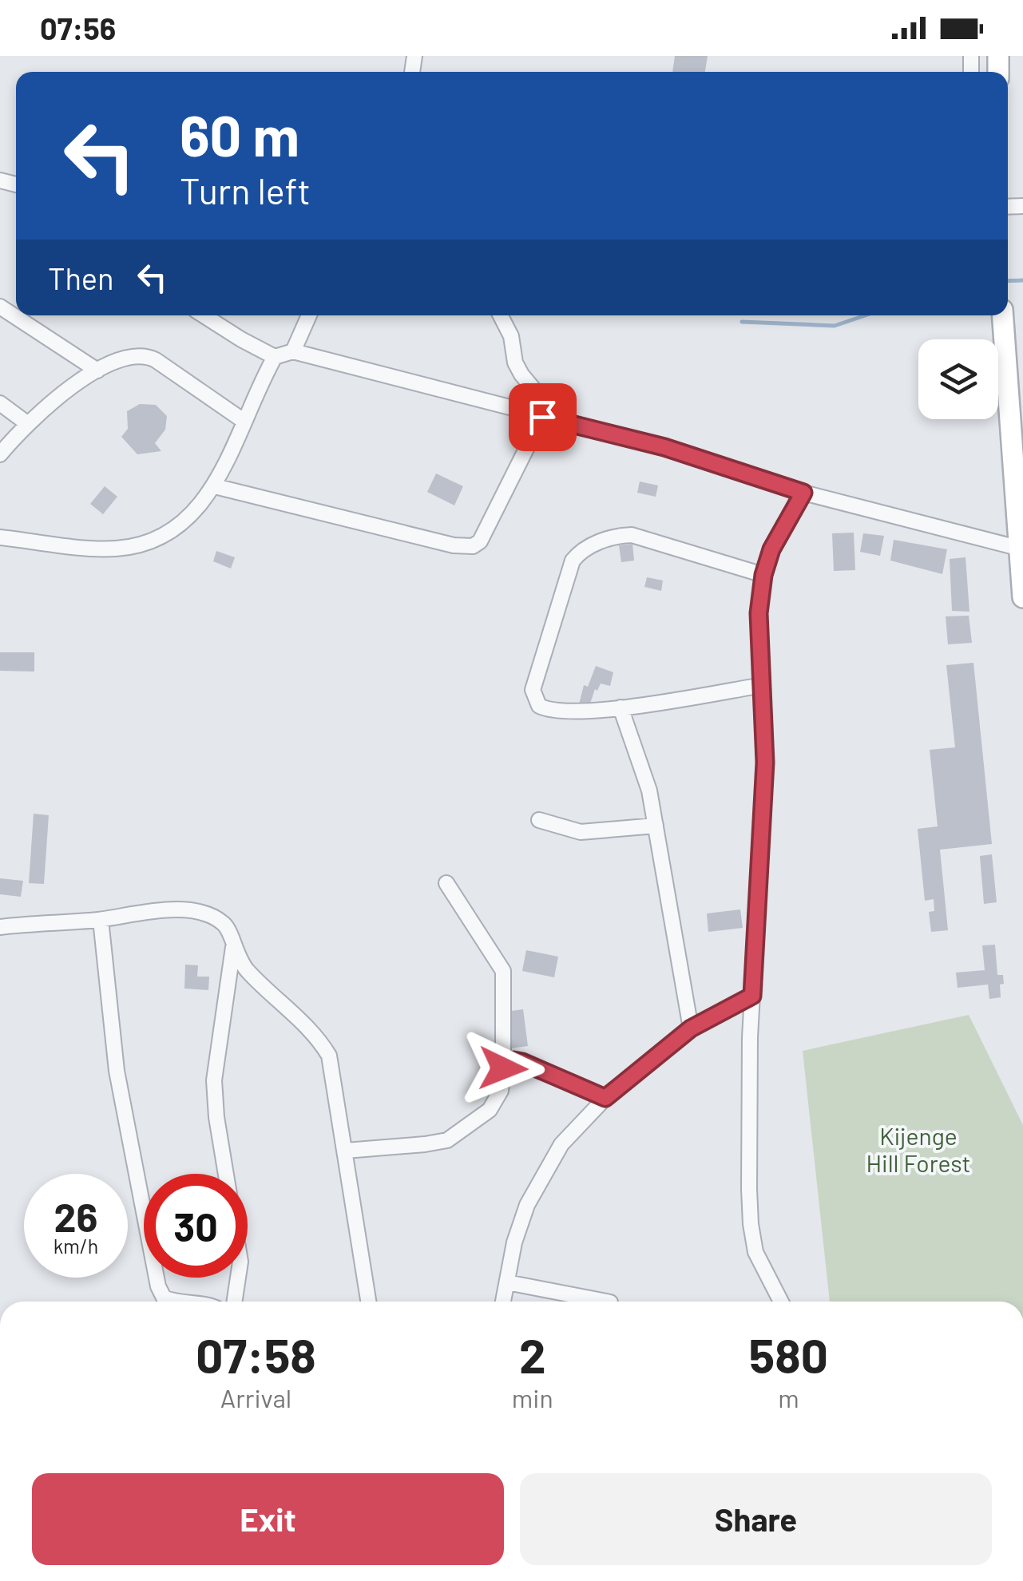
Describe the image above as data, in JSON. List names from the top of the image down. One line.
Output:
{"parks":["Kijenge Hill Forest"],"page":{"status":"07:56","turn":["60 m","Turn left"],"then":"Then","speed":"26 km/h","limit":"30","eta":["07:58","Arrival","2","min","580","m"],"buttons":["Exit","Share"]}}
